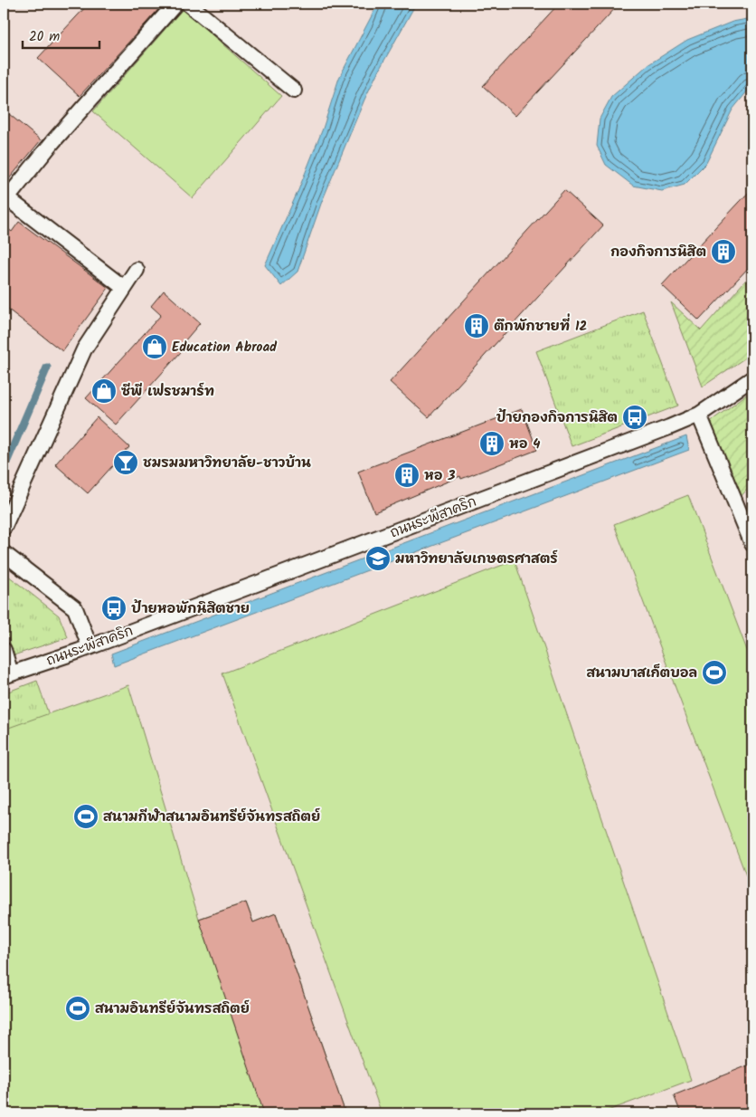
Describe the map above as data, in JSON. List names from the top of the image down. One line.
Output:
{"streets":{"lane":["ถนนระพีสาคริก"]},"places":{"building":["กองกิจการนิสิต","ตึกพักชายที่ 12","หอ 4","หอ 3"],"shop":["Education Abroad","ซีพี เฟรชมาร์ท"],"bus stop":["ป้ายกองกิจการนิสิต","ป้ายหอพักนิสิตชาย"],"bar":["ชมรมมหาวิทยาลัย-ชาวบ้าน"],"school or university":["มหาวิทยาลัยเกษตรศาสตร์"],"sports":["สนามบาสเก็ตบอล","สนามกีฬาสนามอินทรีย์จันทรสถิตย์","สนามอินทรีย์จันทรสถิตย์"]},"scale_bar":"20 m"}
